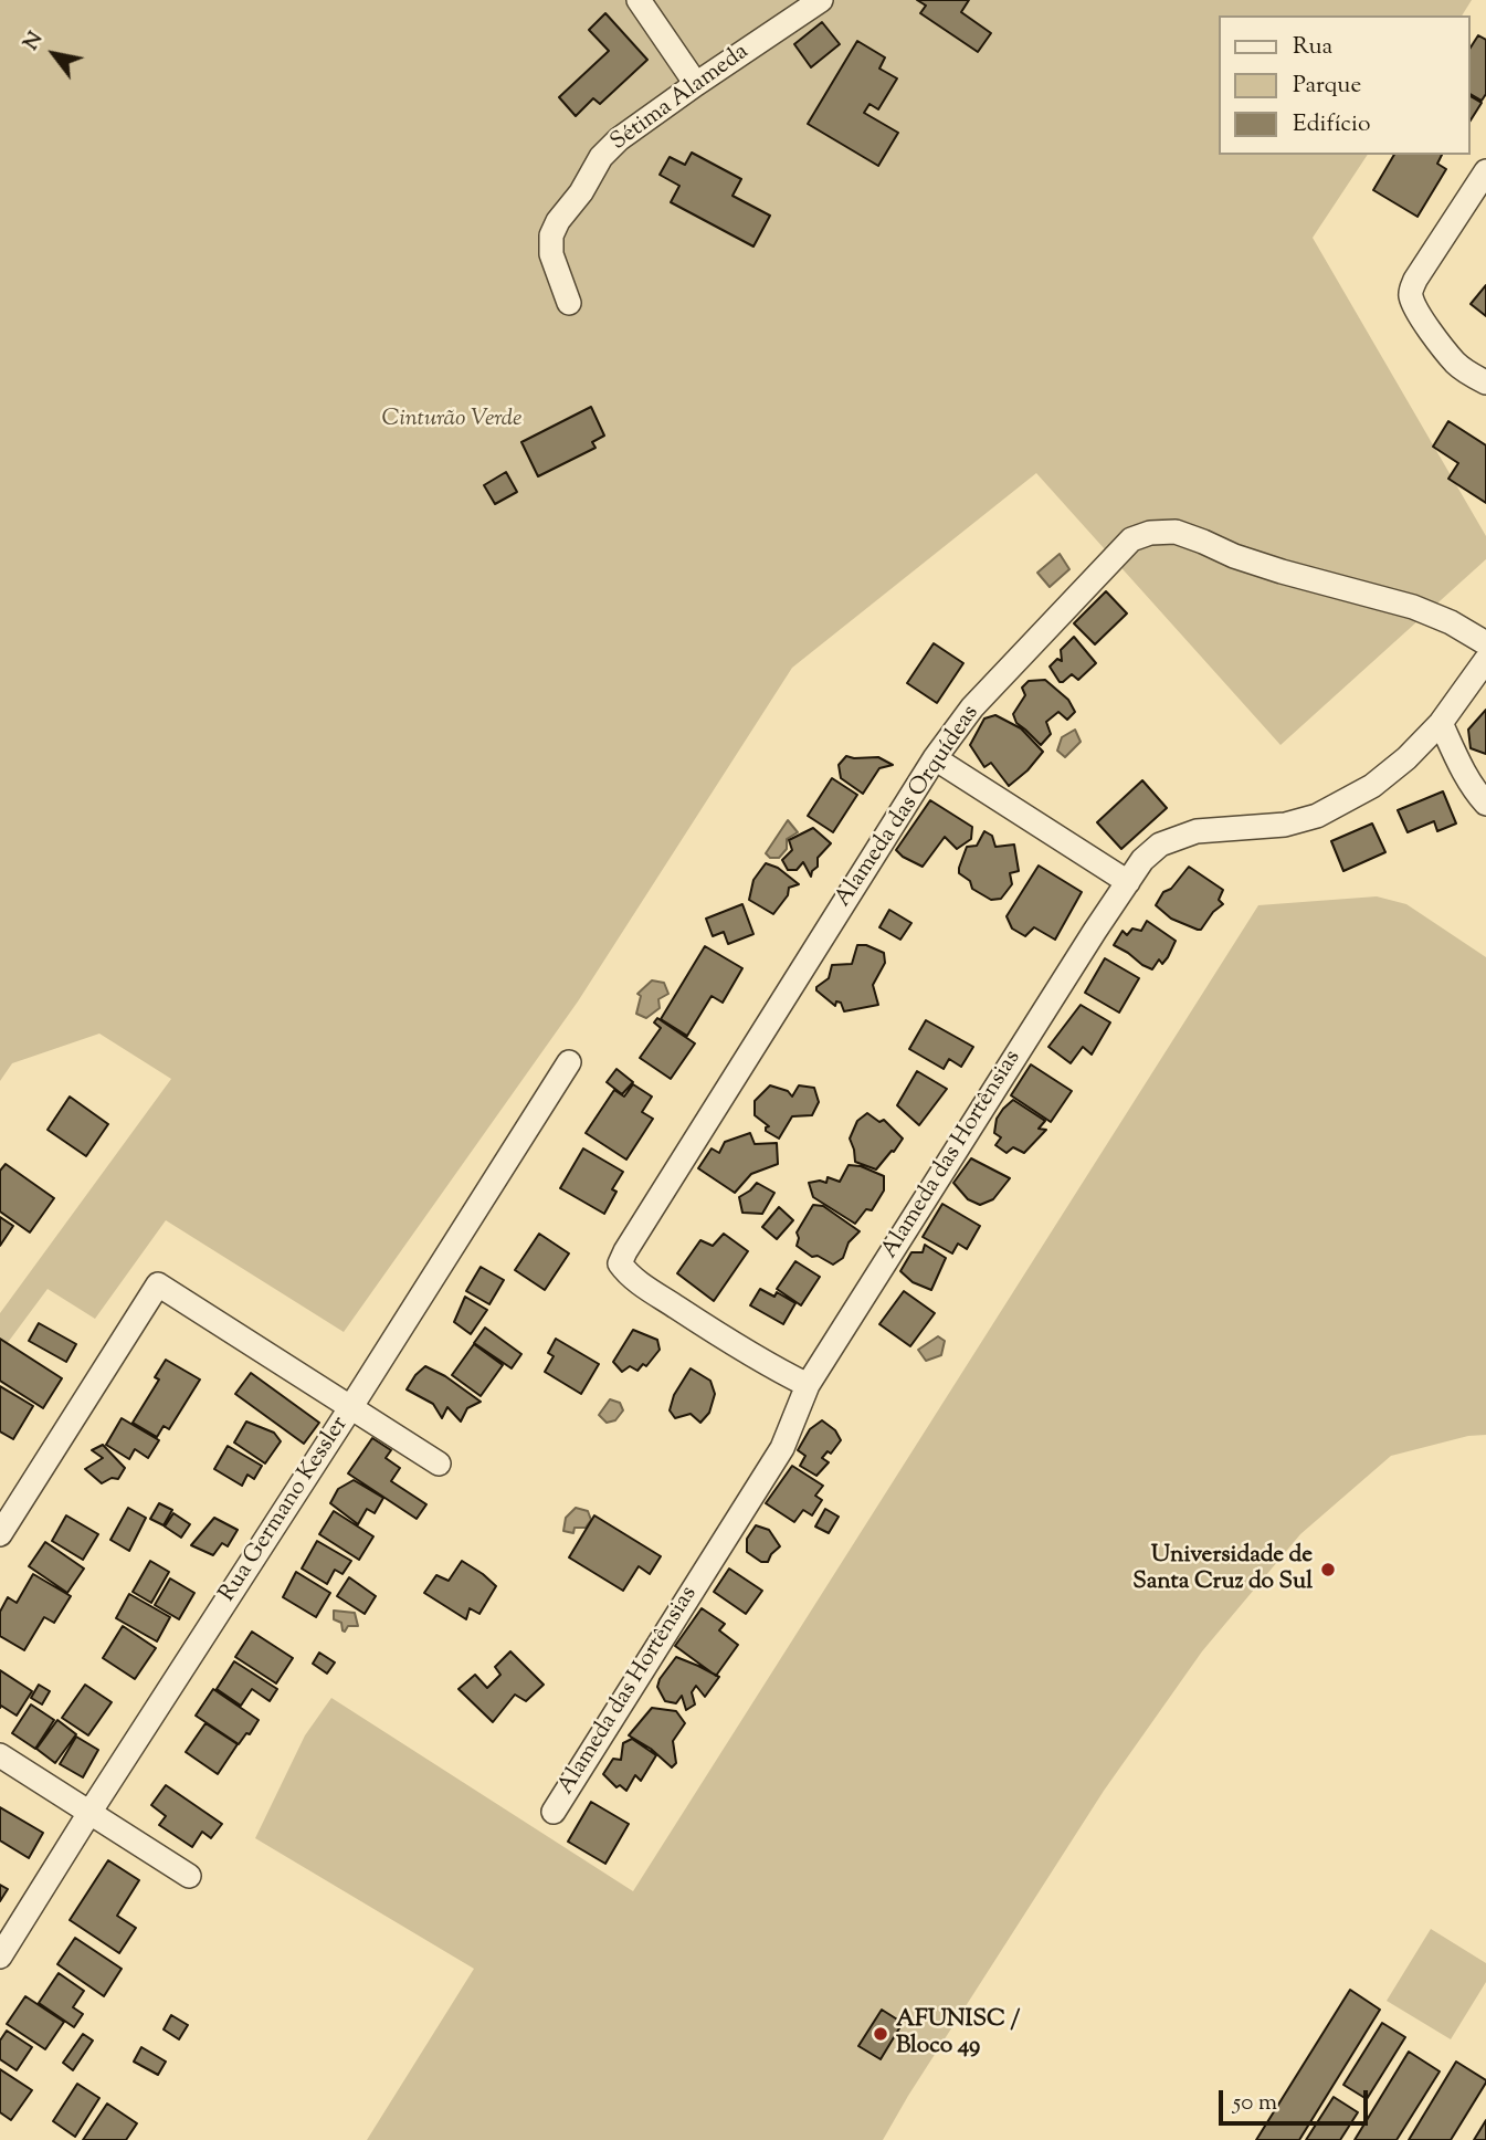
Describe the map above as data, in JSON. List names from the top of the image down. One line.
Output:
{"streets":{"street":["Sétima Alameda","Alameda das Orquídeas","Alameda das Hortênsias","Rua Germano Kessler"]},"crossings":[["Alameda das Orquídeas","Alameda das Hortênsias"]],"parks":["Cinturão Verde"],"places":["Universidade de Santa Cruz do Sul","AFUNISC / Bloco 49"],"legend":["Rua","Parque","Edifício"],"scale_bar":"50 m","north":"top left"}
